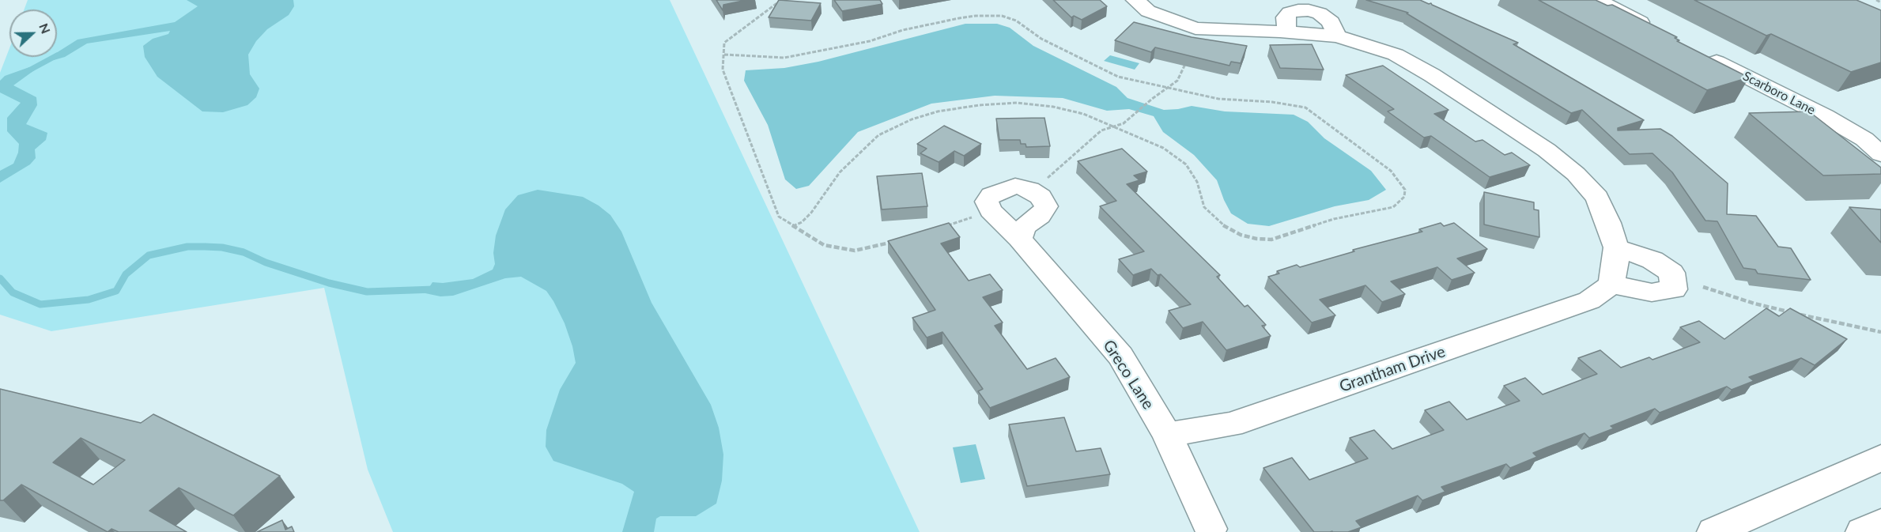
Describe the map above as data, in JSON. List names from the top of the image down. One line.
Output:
{"streets":{"street":["Scarboro Lane","Grantham Drive","Greco Lane"]},"crossings":[["Grantham Drive","Greco Lane"]],"north":"right"}
